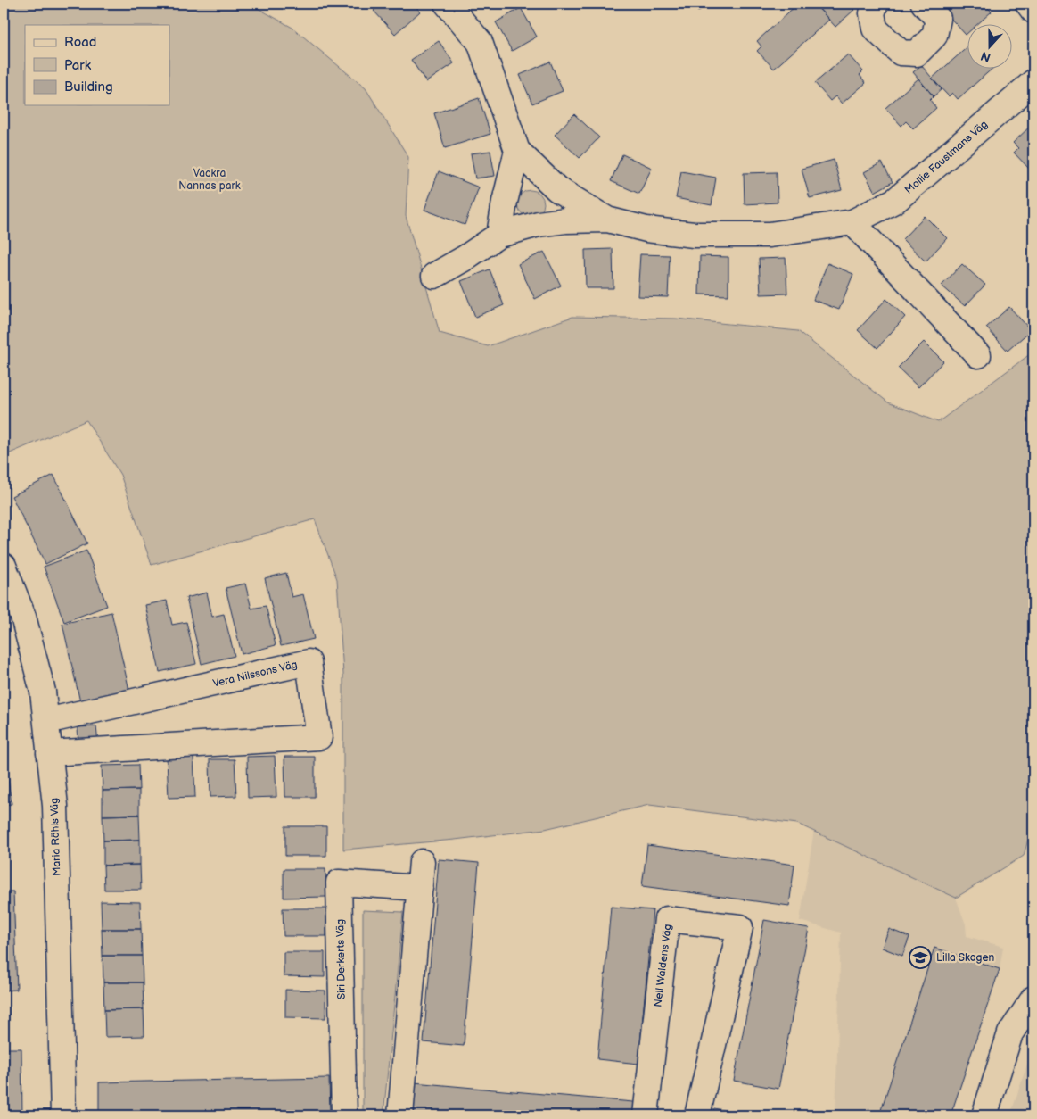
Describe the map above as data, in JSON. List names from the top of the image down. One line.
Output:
{"streets":{"street":["Mollie Faustmans Väg","Vera Nilssons Väg","Maria Röhls Väg","Siri Derkerts Väg","Nell Waldens Väg"]},"crossings":[["Vera Nilssons Väg","Maria Röhls Väg"]],"parks":["Vackra Nannas park"],"places":{"school or university":["Lilla Skogen"]},"legend":["Road","Park","Building"],"north":"bottom"}
